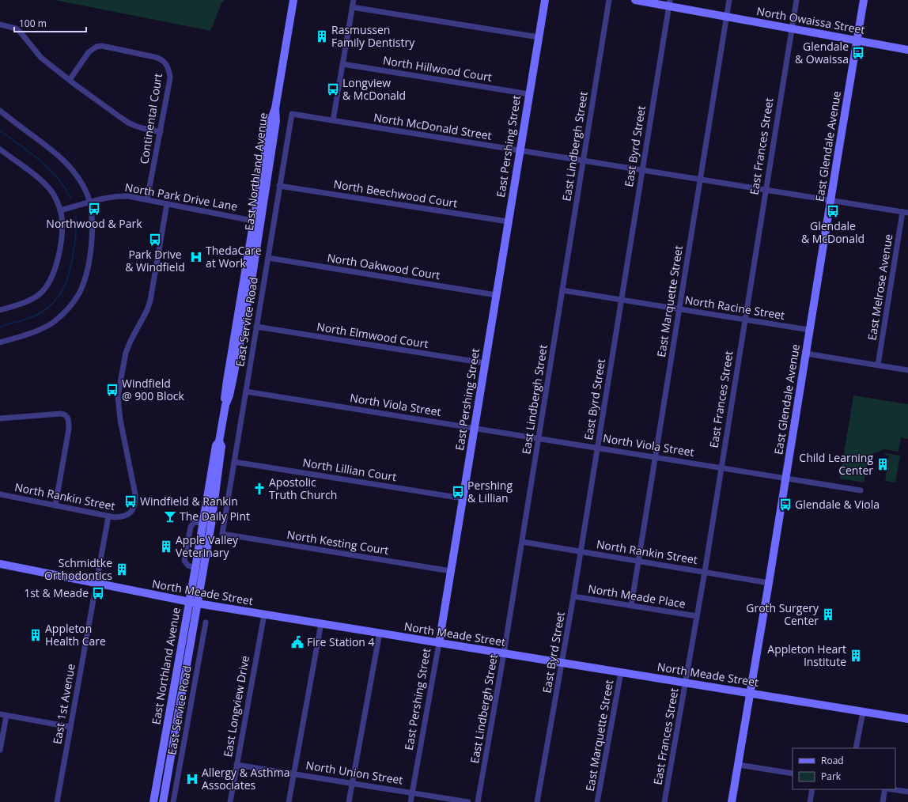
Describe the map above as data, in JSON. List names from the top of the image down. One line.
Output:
{"streets":{"main road":["North Owaissa Street","East Pershing Street","East Glendale Avenue","East Northland Avenue","North Meade Street"],"street":["North Hillwood Court","Continental Court","North McDonald Street","East Lindbergh Street","East Byrd Street","East Frances Street","North Beechwood Court","North Park Drive Lane","North Oakwood Court","East Melrose Avenue","East Marquette Street","North Racine Street","East Service Road","North Elmwood Court","North Viola Street","North Lillian Court","North Rankin Street","North Kesting Court","North Meade Place","East 1st Avenue","East Longview Drive","North Union Street"]},"crossings":[["North Owaissa Street","East Byrd Street"],["North Owaissa Street","East Frances Street"],["North Owaissa Street","East Glendale Avenue"],["North Owaissa Street","East Marquette Street"],["North Hillwood Court","East Pershing Street"],["Continental Court","North Park Drive Lane"],["North McDonald Street","East Pershing Street"],["North McDonald Street","East Lindbergh Street"],["North McDonald Street","East Byrd Street"],["North McDonald Street","East Frances Street"],["North McDonald Street","East Glendale Avenue"],["North McDonald Street","East Melrose Avenue"],["North McDonald Street","East Marquette Street"],["North McDonald Street","East Service Road"],["East Pershing Street","North Beechwood Court"],["East Pershing Street","North Oakwood Court"],["East Pershing Street","North Elmwood Court"],["East Pershing Street","North Viola Street"],["East Pershing Street","North Lillian Court"],["East Pershing Street","North Kesting Court"],["East Pershing Street","North Meade Street"],["East Pershing Street","North Union Street"],["East Lindbergh Street","North Racine Street"],["East Lindbergh Street","North Viola Street"],["East Lindbergh Street","North Rankin Street"],["East Lindbergh Street","North Meade Street"],["East Byrd Street","North Racine Street"],["East Byrd Street","North Viola Street"],["East Byrd Street","North Rankin Street"],["East Byrd Street","North Meade Street"],["East Byrd Street","North Meade Place"],["East Frances Street","North Racine Street"],["East Frances Street","North Viola Street"],["East Frances Street","North Rankin Street"],["East Frances Street","North Meade Street"],["East Frances Street","North Meade Place"],["East Glendale Avenue","North Racine Street"],["East Glendale Avenue","North Viola Street"],["East Glendale Avenue","North Rankin Street"],["East Glendale Avenue","North Meade Street"],["East Northland Avenue","North Park Drive Lane"],["East Northland Avenue","North Meade Street"],["North Beechwood Court","East Service Road"],["North Park Drive Lane","North Rankin Street"],["North Oakwood Court","East Service Road"],["East Marquette Street","North Racine Street"],["East Marquette Street","North Viola Street"],["East Marquette Street","North Rankin Street"],["East Marquette Street","North Meade Street"],["East Marquette Street","North Meade Place"],["East Service Road","North Elmwood Court"],["East Service Road","North Viola Street"],["East Service Road","North Lillian Court"],["East Service Road","North Kesting Court"],["North Rankin Street","East 1st Avenue"],["North Meade Street","East 1st Avenue"],["North Meade Street","East Longview Drive"],["East Longview Drive","North Union Street"]],"places":{"building":["Rasmussen Family Dentistry","Child Learning Center","Apple Valley Veterinary","Schmidtke Orthodontics","Groth Surgery Center","Appleton Health Care","Appleton Heart Institute"],"bus stop":["Glendale & Owaissa","Longview & McDonald","Northwood & Park","Glendale & McDonald","Park Drive & Windfield","Windfield @ 900 Block","Pershing & Lillian","Windfield & Rankin","Glendale & Viola","1st & Meade"],"hospital":["ThedaCare at Work","Allergy & Asthma Associates"],"church":["Apostolic Truth Church"],"bar":["The Daily Pint"],"public building":["Fire Station 4"]},"legend":["Road","Park"],"scale_bar":"100 m"}
